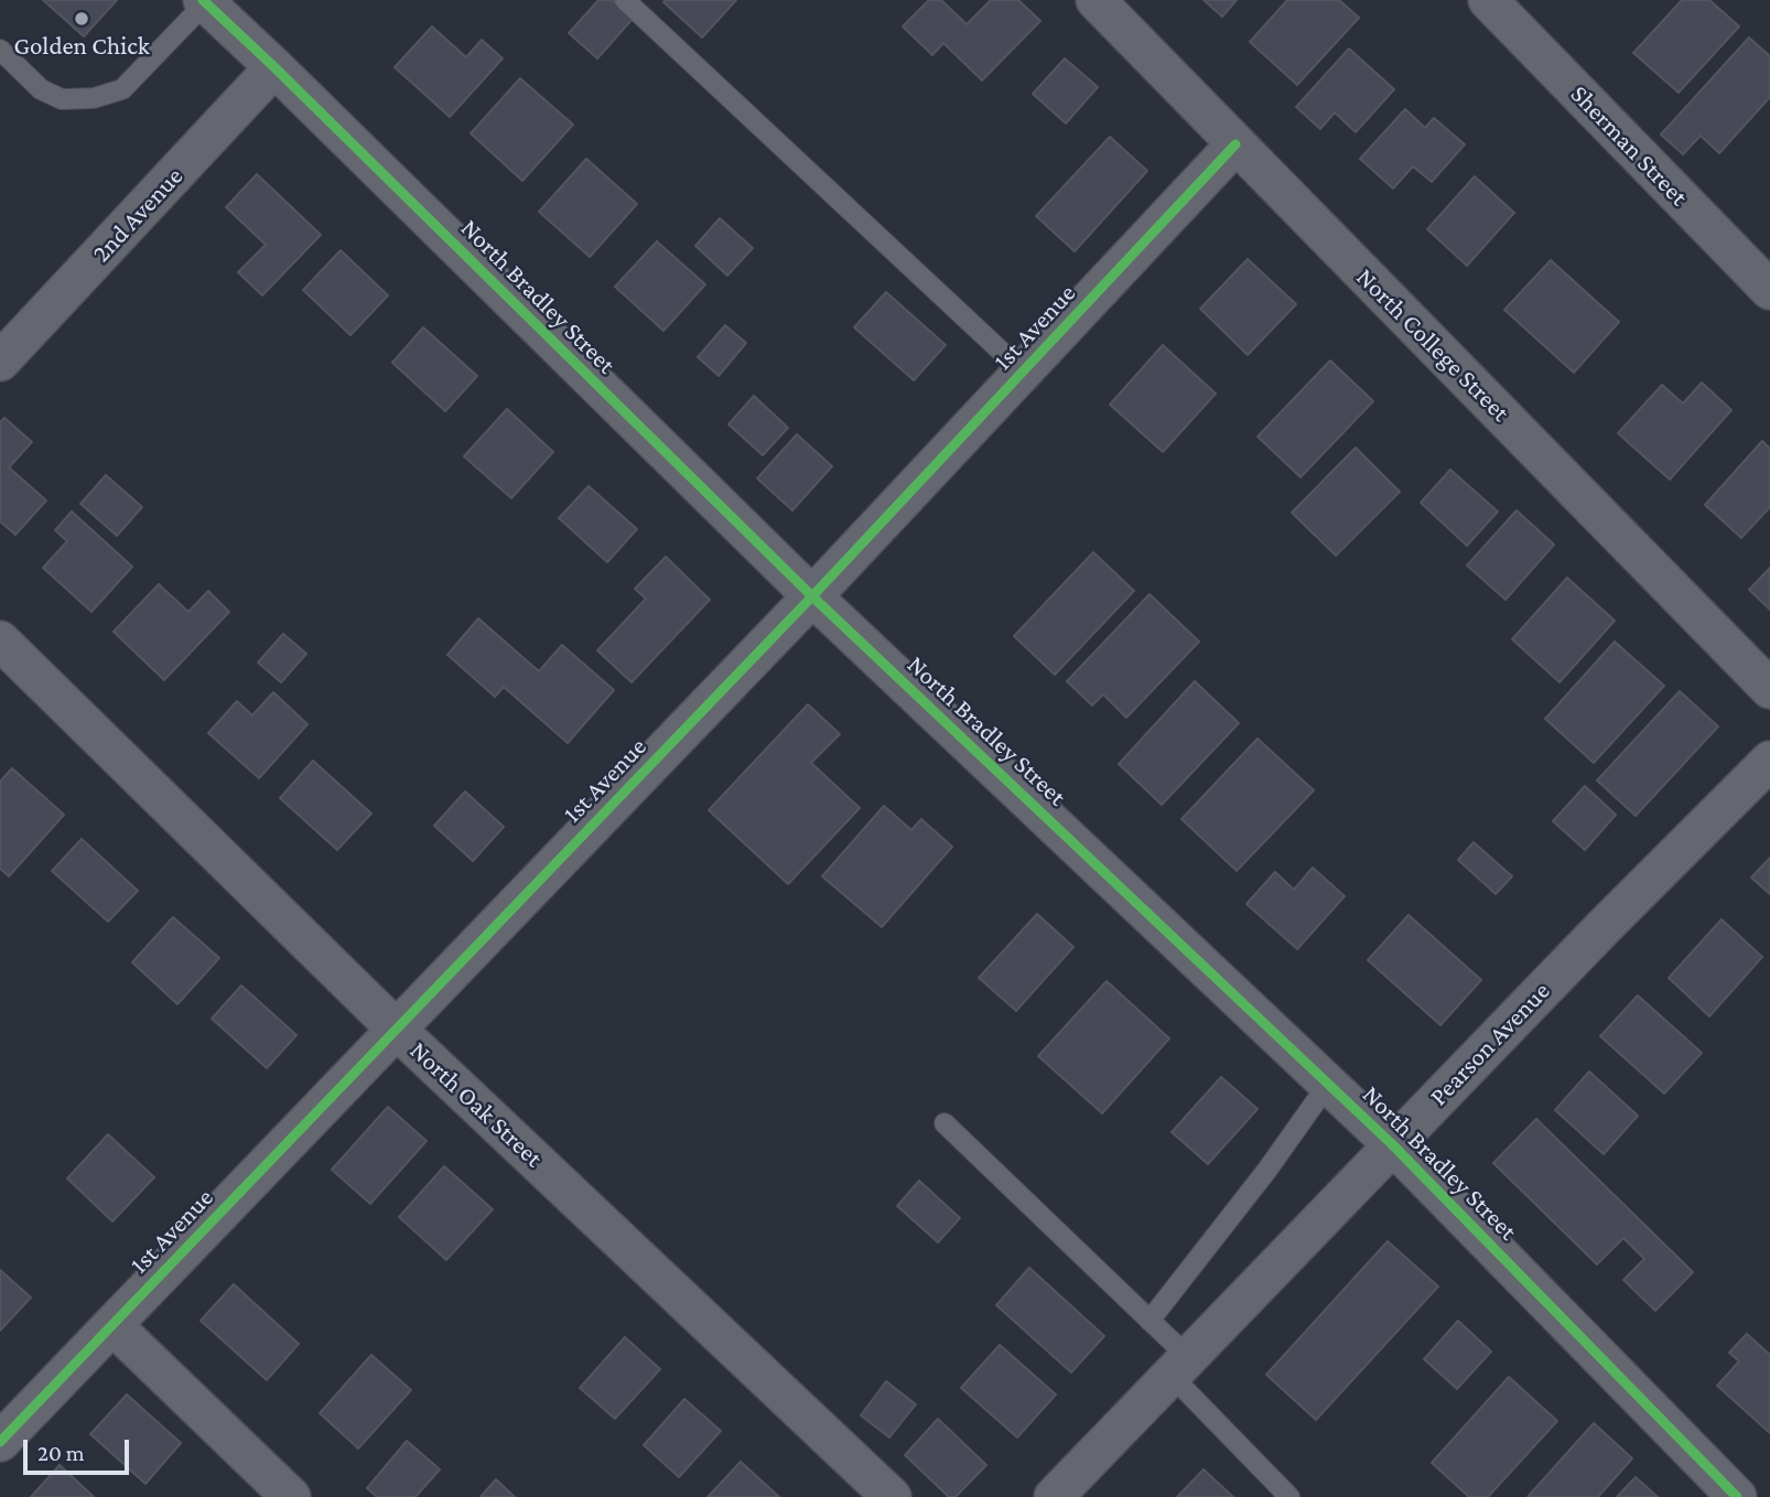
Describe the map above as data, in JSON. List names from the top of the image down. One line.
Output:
{"streets":{"street":["Sherman Street","2nd Avenue","North Bradley Street","1st Avenue","North College Street","Pearson Avenue","North Oak Street"]},"crossings":[["2nd Avenue","North Bradley Street"],["North Bradley Street","1st Avenue"],["North Bradley Street","Pearson Avenue"],["1st Avenue","North College Street"],["1st Avenue","North Oak Street"]],"places":["Golden Chick"],"scale_bar":"20 m"}
